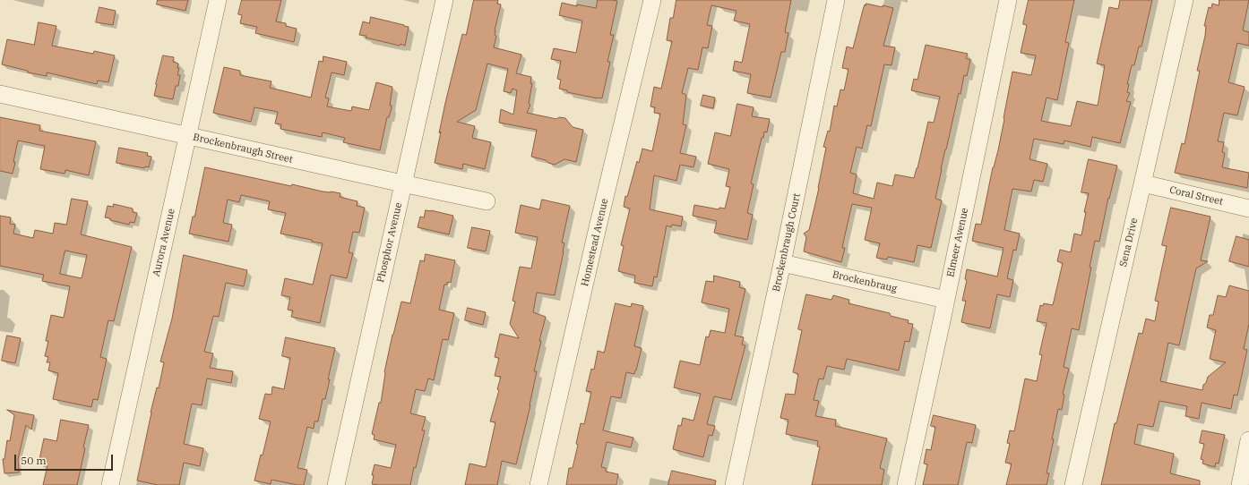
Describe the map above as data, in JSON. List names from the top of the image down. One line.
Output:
{"streets":{"street":["Brockenbraugh Street","Coral Street","Aurora Avenue","Phosphor Avenue","Homestead Avenue","Brockenbraugh Court","Elmeer Avenue","Sena Drive","Brockenbraug"]},"crossings":[["Brockenbraugh Street","Aurora Avenue"],["Brockenbraugh Street","Phosphor Avenue"],["Coral Street","Sena Drive"],["Brockenbraugh Court","Brockenbraug"],["Elmeer Avenue","Brockenbraug"]],"scale_bar":"50 m"}
